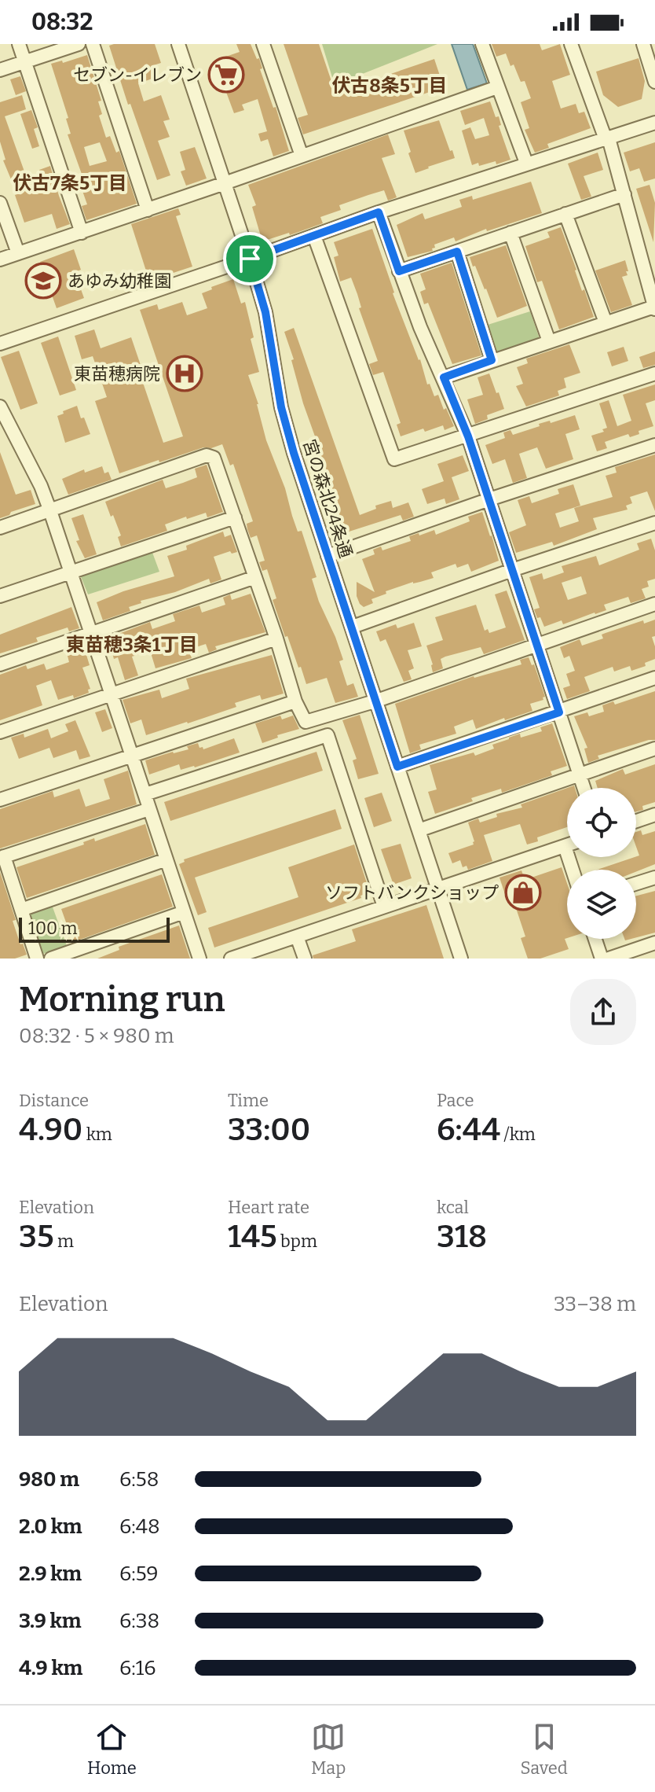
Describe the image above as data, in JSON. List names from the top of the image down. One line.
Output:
{"streets":{"street":["宮の森北24条通"]},"districts":["伏古8条5丁目","伏古7条5丁目","東苗穂3条1丁目"],"places":{"supermarket":["セブン-イレブン"],"school or university":["あゆみ幼稚園"],"hospital":["東苗穂病院"],"shop":["ソフトバンクショップ"]},"scale_bar":"100 m","page":{"status":"08:32","scale":"100 m","heading":["Morning run","08:32 · 5 × 980 m"],"stats":[["Distance","4.90 km"],["Time","33:00"],["Pace","6:44 /km"],["Elevation","35 m"],["Heart rate","145 bpm"],["kcal","318"]],"chart":["Elevation","33–38 m"],"list":[{"name":"980 m","note":"6:58"},{"name":"2.0 km","note":"6:48"},{"name":"2.9 km","note":"6:59"},{"name":"3.9 km","note":"6:38"},{"name":"4.9 km","note":"6:16"}],"tabs":["Home","Map","Saved"]}}
